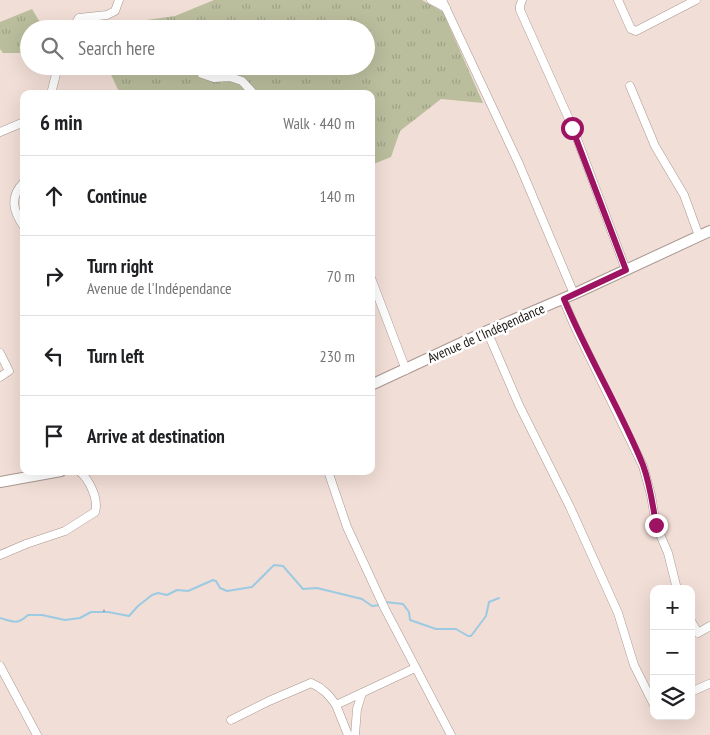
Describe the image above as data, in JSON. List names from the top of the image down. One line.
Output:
{"streets":{"main road":["Avenue de l'Indépendance"]},"page":{"search":"Search here","heading":["6 min","Walk · 440 m"],"list":[["Continue","140 m"],["Turn right","Avenue de l'Indépendance","70 m"],["Turn left","230 m"],"Arrive at destination"],"map_buttons":["+","−"]}}
